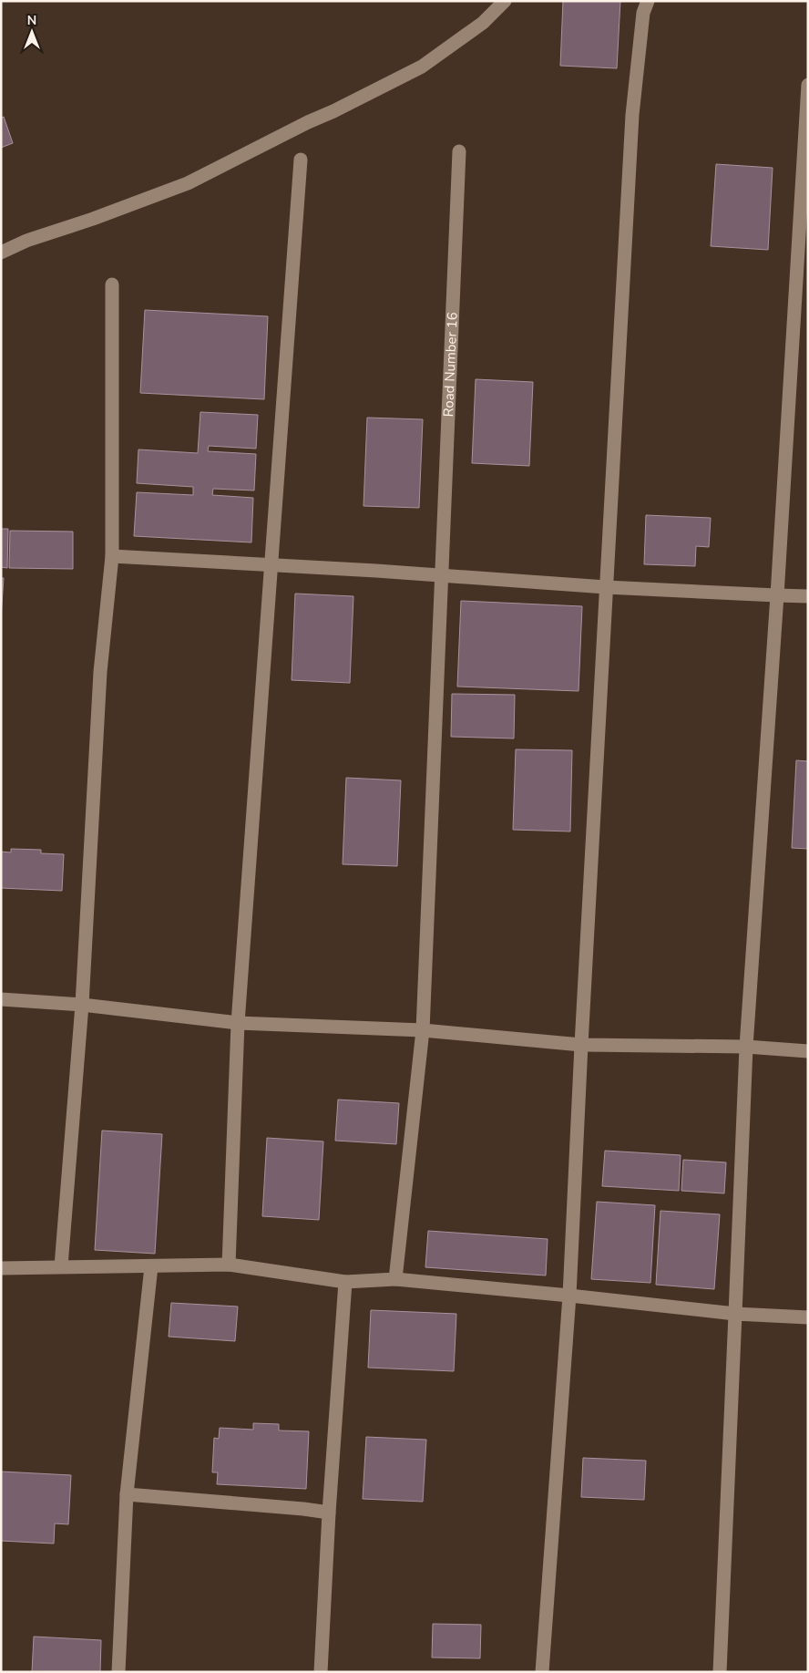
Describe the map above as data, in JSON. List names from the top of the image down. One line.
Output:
{"streets":{"street":["Road Number 16"]},"north":"top"}
